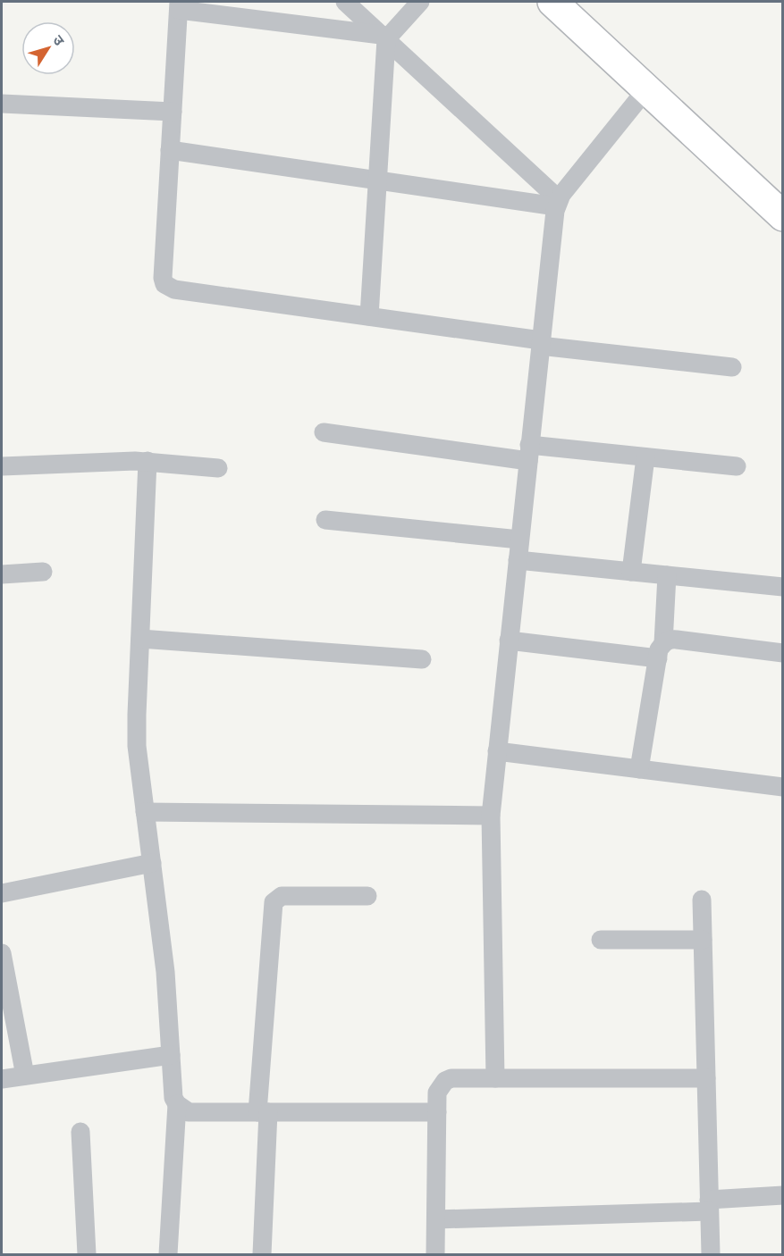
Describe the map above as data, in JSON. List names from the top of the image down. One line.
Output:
{"north":"top right"}
